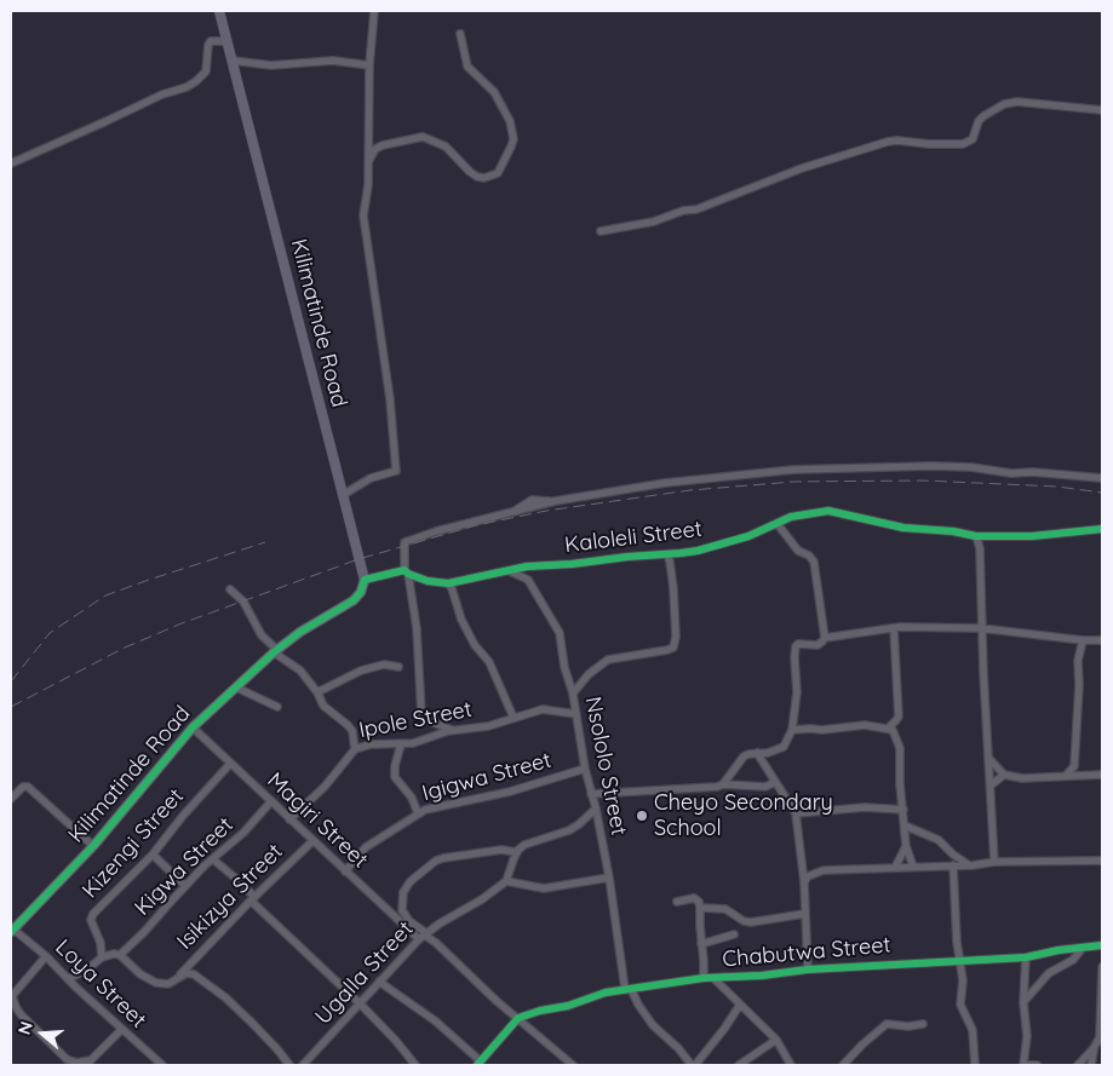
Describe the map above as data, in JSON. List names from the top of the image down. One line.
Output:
{"streets":{"main road":["Kilimatinde Road"],"street":["Kaloleli Street","Ipole Street","Nsololo Street","Igigwa Street","Magiri Street","Kizengi Street","Kigwa Street","Isikizya Street","Chabutwa Street","Ugalla Street","Loya Street"]},"crossings":[["Kilimatinde Road","Kaloleli Street"],["Kilimatinde Road","Magiri Street"],["Kilimatinde Road","Loya Street"],["Kaloleli Street","Nsololo Street"],["Ipole Street","Nsololo Street"],["Ipole Street","Magiri Street"],["Nsololo Street","Igigwa Street"],["Nsololo Street","Chabutwa Street"],["Igigwa Street","Magiri Street"],["Magiri Street","Kizengi Street"],["Magiri Street","Kigwa Street"],["Magiri Street","Isikizya Street"],["Magiri Street","Ugalla Street"]],"places":["Cheyo Secondary School"],"north":"left"}
